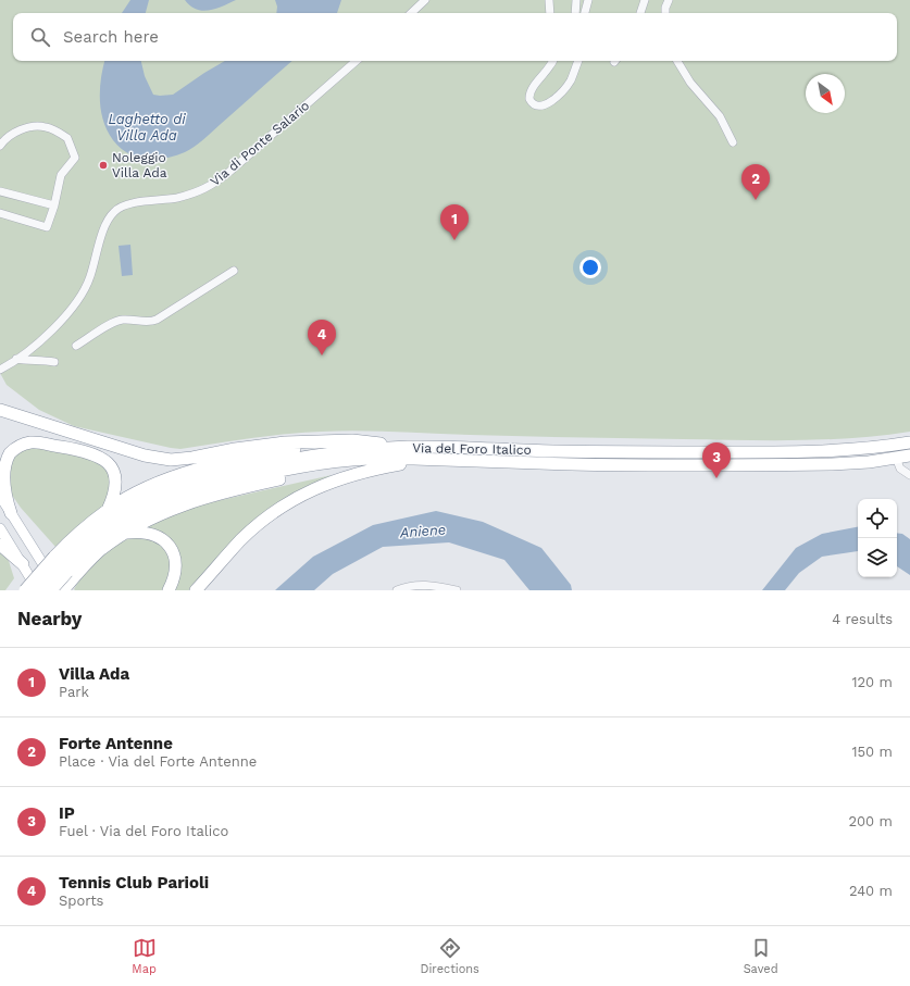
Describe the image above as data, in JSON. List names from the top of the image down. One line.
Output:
{"streets":{"highway":["Via del Foro Italico"],"street":["Via di Ponte Salario"]},"water":["Laghetto di Villa Ada","Aniene"],"places":["Noleggio Villa Ada"],"north":"bottom right","page":{"search":"Search here","pins":["2","1","4","3"],"heading":["Nearby","4 results"],"list":[{"mark":"1","name":"Villa Ada","note":"Park","value":"120 m"},{"mark":"2","name":"Forte Antenne","note":"Place · Via del Forte Antenne","value":"150 m"},{"mark":"3","name":"IP","note":"Fuel · Via del Foro Italico","value":"200 m"},{"mark":"4","name":"Tennis Club Parioli","note":"Sports","value":"240 m"}],"nav":["Map","Directions","Saved"]}}
